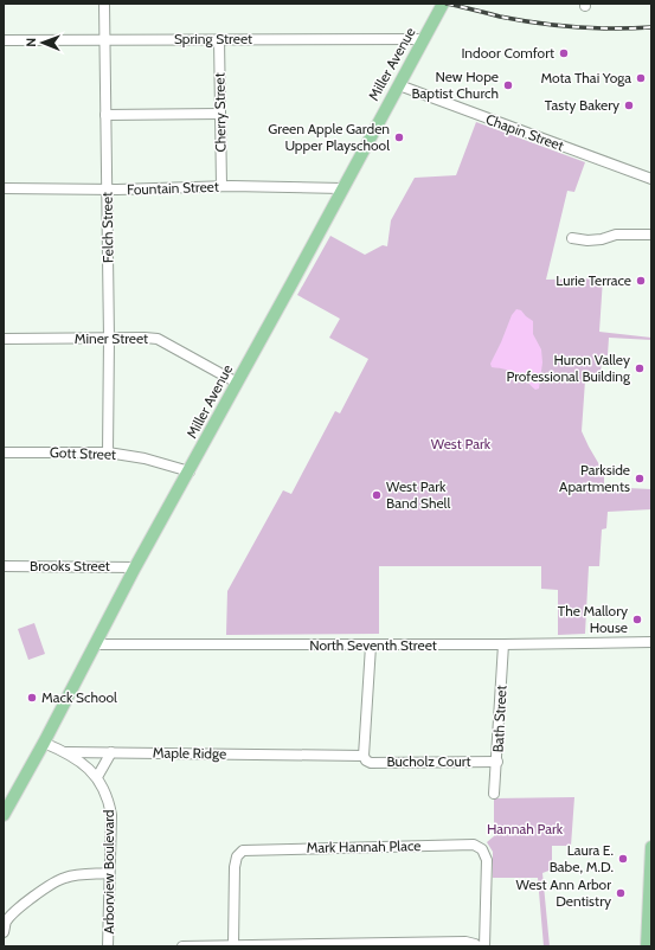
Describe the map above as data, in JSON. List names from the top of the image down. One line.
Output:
{"streets":{"main road":["Miller Avenue"],"street":["Spring Street","Cherry Street","Chapin Street","Fountain Street","Felch Street","Miner Street","Gott Street","Brooks Street","North Seventh Street","Bath Street","Maple Ridge","Bucholz Court","Mark Hannah Place","Arborview Boulevard"]},"crossings":[["Spring Street","Miller Avenue"],["Spring Street","Cherry Street"],["Spring Street","Felch Street"],["Miller Avenue","Chapin Street"],["Miller Avenue","Fountain Street"],["Miller Avenue","Miner Street"],["Miller Avenue","Gott Street"],["Miller Avenue","Brooks Street"],["Miller Avenue","North Seventh Street"],["Miller Avenue","Arborview Boulevard"],["Cherry Street","Fountain Street"],["Fountain Street","Felch Street"],["Felch Street","Miner Street"],["Felch Street","Gott Street"],["North Seventh Street","Bath Street"],["Bath Street","Bucholz Court"],["Maple Ridge","Bucholz Court"],["Maple Ridge","Arborview Boulevard"]],"parks":["West Park","Hannah Park"],"places":["Indoor Comfort","Mota Thai Yoga","New Hope Baptist Church","Tasty Bakery","Green Apple Garden Upper Playschool","Lurie Terrace","Huron Valley Professional Building","Parkside Apartments","West Park Band Shell","The Mallory House","Mack School","Laura E. Babe, M.D.","West Ann Arbor Dentistry"],"north":"left"}
